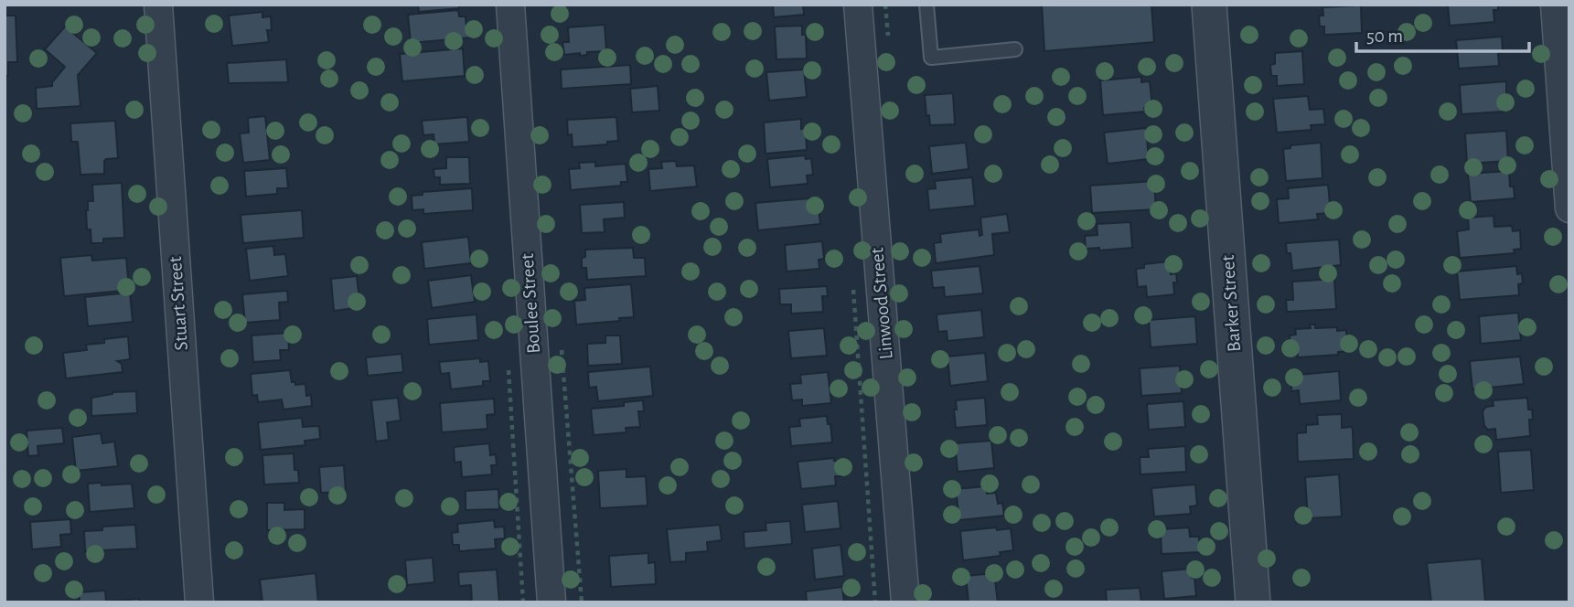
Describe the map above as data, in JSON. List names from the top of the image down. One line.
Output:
{"streets":{"street":["Stuart Street","Boulee Street","Linwood Street","Barker Street"]},"scale_bar":"50 m"}
